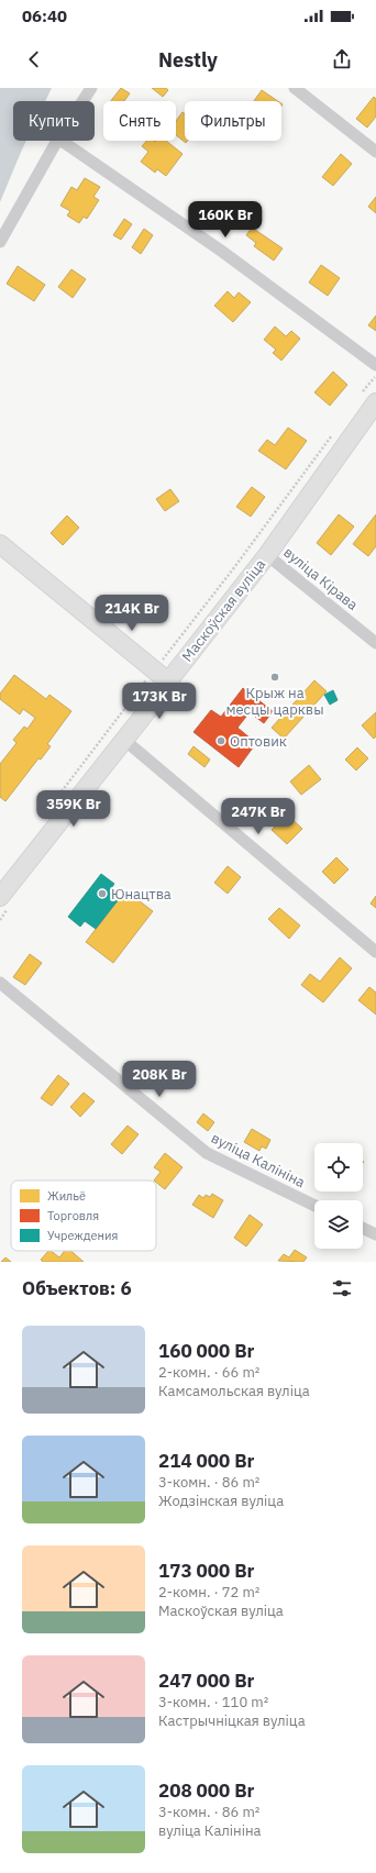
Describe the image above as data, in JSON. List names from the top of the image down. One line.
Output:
{"streets":{"main road":["Маскоўская вуліца"],"street":["вуліца Кірава","вуліца Калініна"]},"crossings":[["вуліца Кірава","Маскоўская вуліца"]],"places":["Крыж на месцы царквы","Оптовик","Юнацтва"],"legend":["Жильё","Торговля","Учреждения"],"page":{"status":"06:40","header":"Nestly","chip":["Купить","Снять","Фильтры"],"price":["160K Br","214K Br","173K Br","359K Br","247K Br","208K Br"],"heading":"Объектов: 6","list":[{"name":"160 000 Br","note":"2-комн. · 66 m² · Камсамольская вуліца"},{"name":"214 000 Br","note":"3-комн. · 86 m² · Жодзінская вуліца"},{"name":"173 000 Br","note":"2-комн. · 72 m² · Маскоўская вуліца"},{"name":"247 000 Br","note":"3-комн. · 110 m² · Кастрычніцкая вуліца"},{"name":"208 000 Br","note":"3-комн. · 86 m² · вуліца Калініна"}]}}
